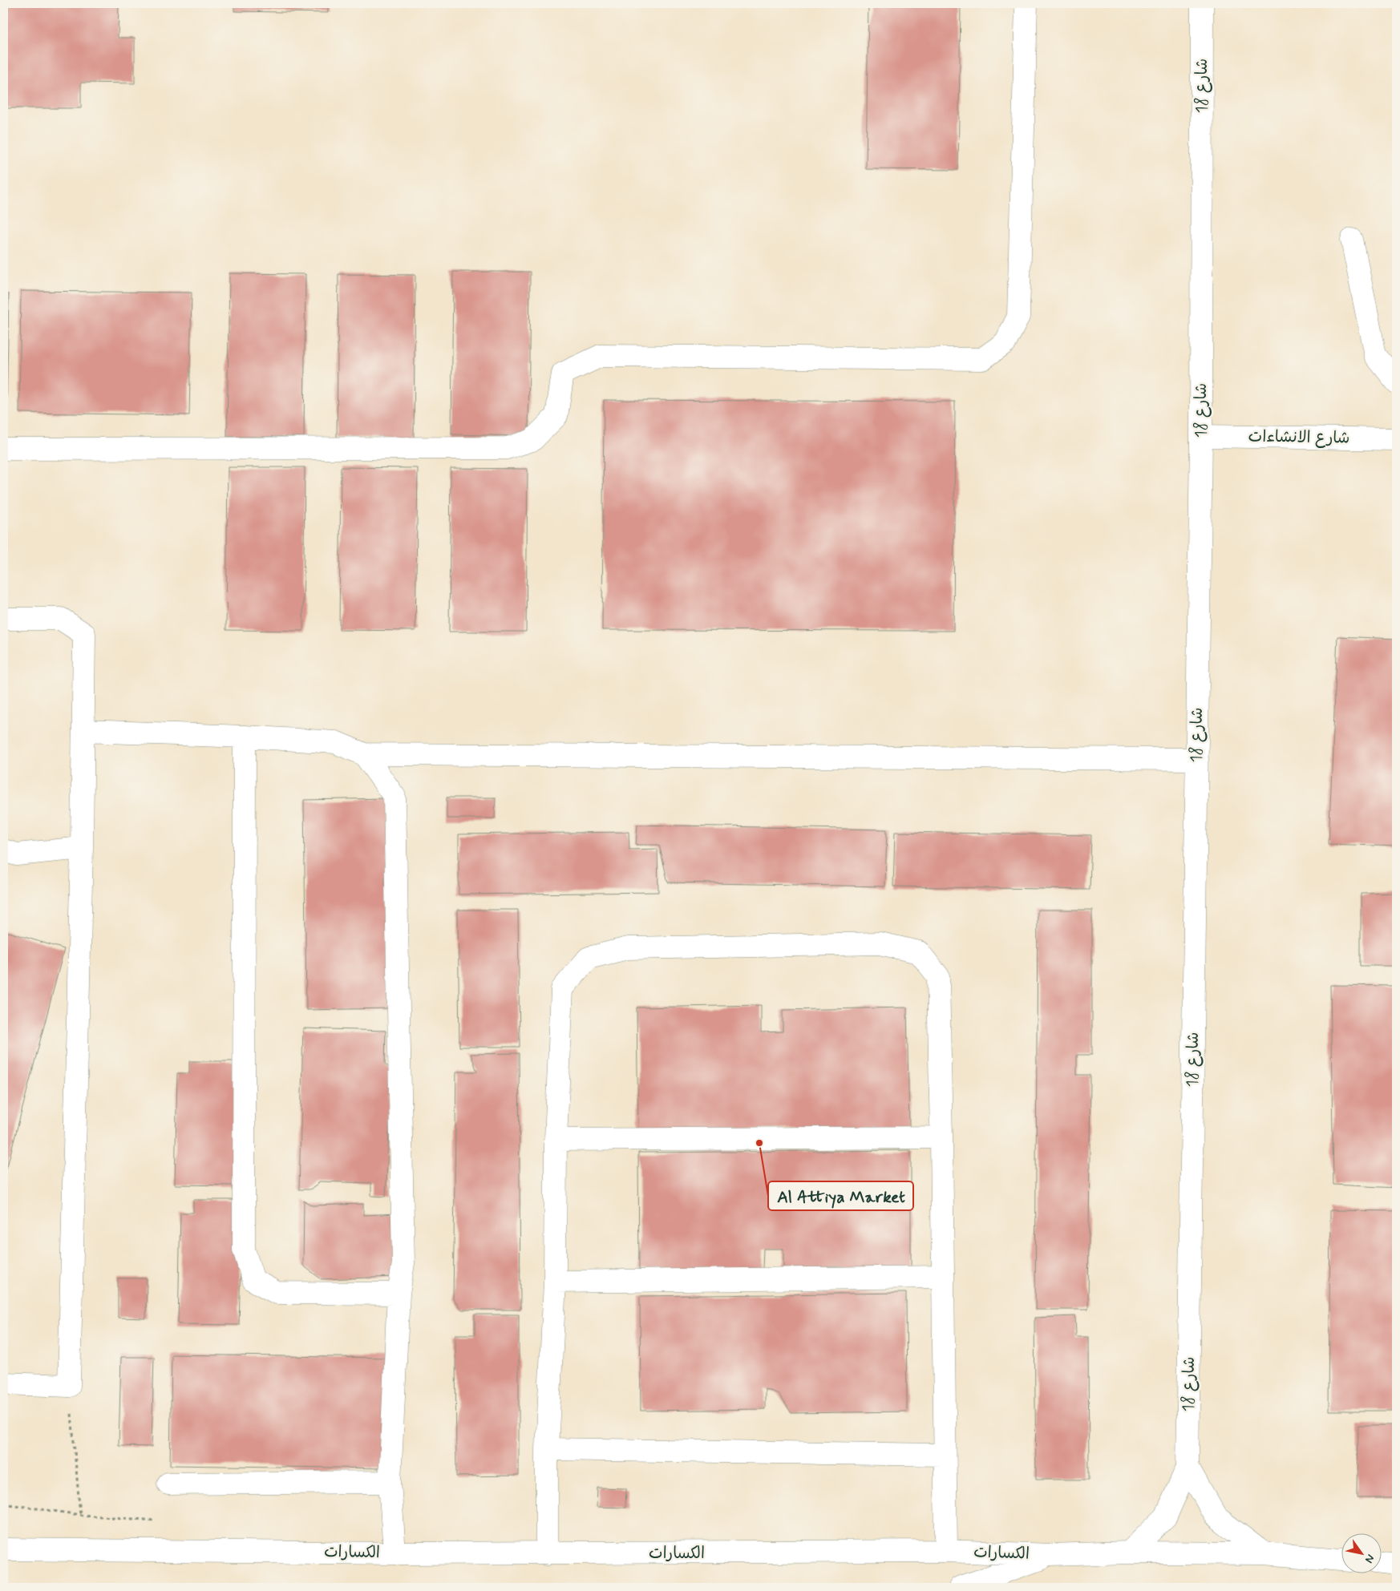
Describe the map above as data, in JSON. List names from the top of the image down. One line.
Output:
{"streets":{"street":["شارع 18","شارع الانشاءات","الكسارات"]},"crossings":[["شارع 18","شارع الانشاءات"],["شارع 18","الكسارات"]],"places":["Al Attiya Market"],"north":"bottom right"}
